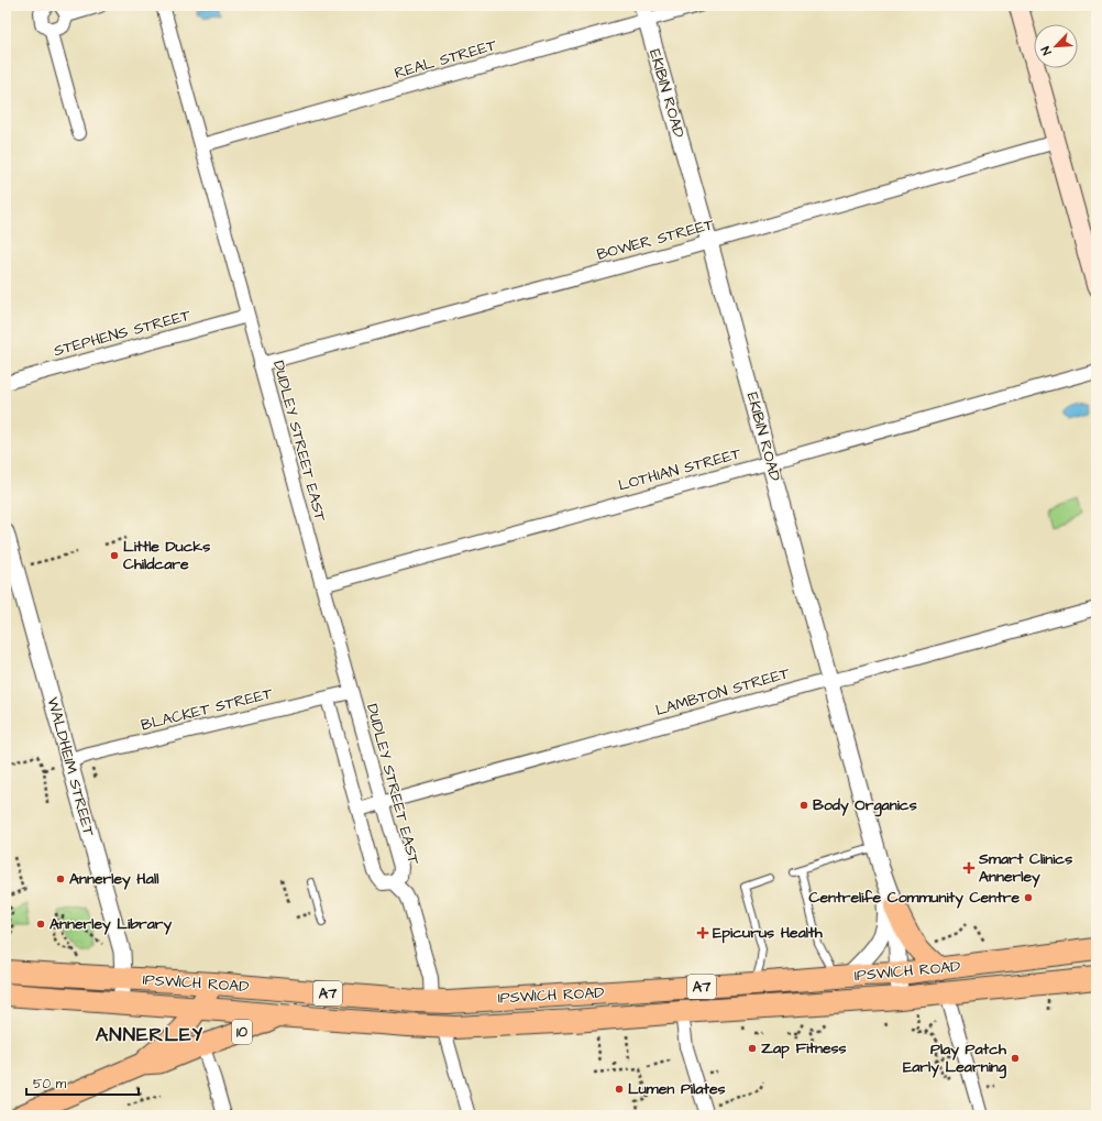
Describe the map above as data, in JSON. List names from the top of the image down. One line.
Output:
{"streets":{"highway":["IPSWICH ROAD","A7"],"main road":["10"],"street":["REAL STREET","EKIBIN ROAD","BOWER STREET","STEPHENS STREET","DUDLEY STREET EAST","LOTHIAN STREET","LAMBTON STREET","BLACKET STREET","WALDHEIM STREET"]},"crossings":[["REAL STREET","EKIBIN ROAD"],["REAL STREET","DUDLEY STREET EAST"],["EKIBIN ROAD","BOWER STREET"],["EKIBIN ROAD","LOTHIAN STREET"],["EKIBIN ROAD","LAMBTON STREET"],["EKIBIN ROAD","IPSWICH ROAD"],["BOWER STREET","DUDLEY STREET EAST"],["STEPHENS STREET","DUDLEY STREET EAST"],["DUDLEY STREET EAST","LOTHIAN STREET"],["DUDLEY STREET EAST","LAMBTON STREET"],["DUDLEY STREET EAST","BLACKET STREET"],["DUDLEY STREET EAST","IPSWICH ROAD"],["BLACKET STREET","WALDHEIM STREET"],["WALDHEIM STREET","IPSWICH ROAD"],["IPSWICH ROAD","10"]],"districts":["ANNERLEY"],"places":{"other":["Little Ducks Childcare","Body Organics","Annerley Hall","Centrelife Community Centre","Annerley Library","Zap Fitness","Play Patch Early Learning","Lumen Pilates"],"health":["Smart Clinics Annerley","Epicurus Health"]},"scale_bar":"50 m","north":"bottom left"}
